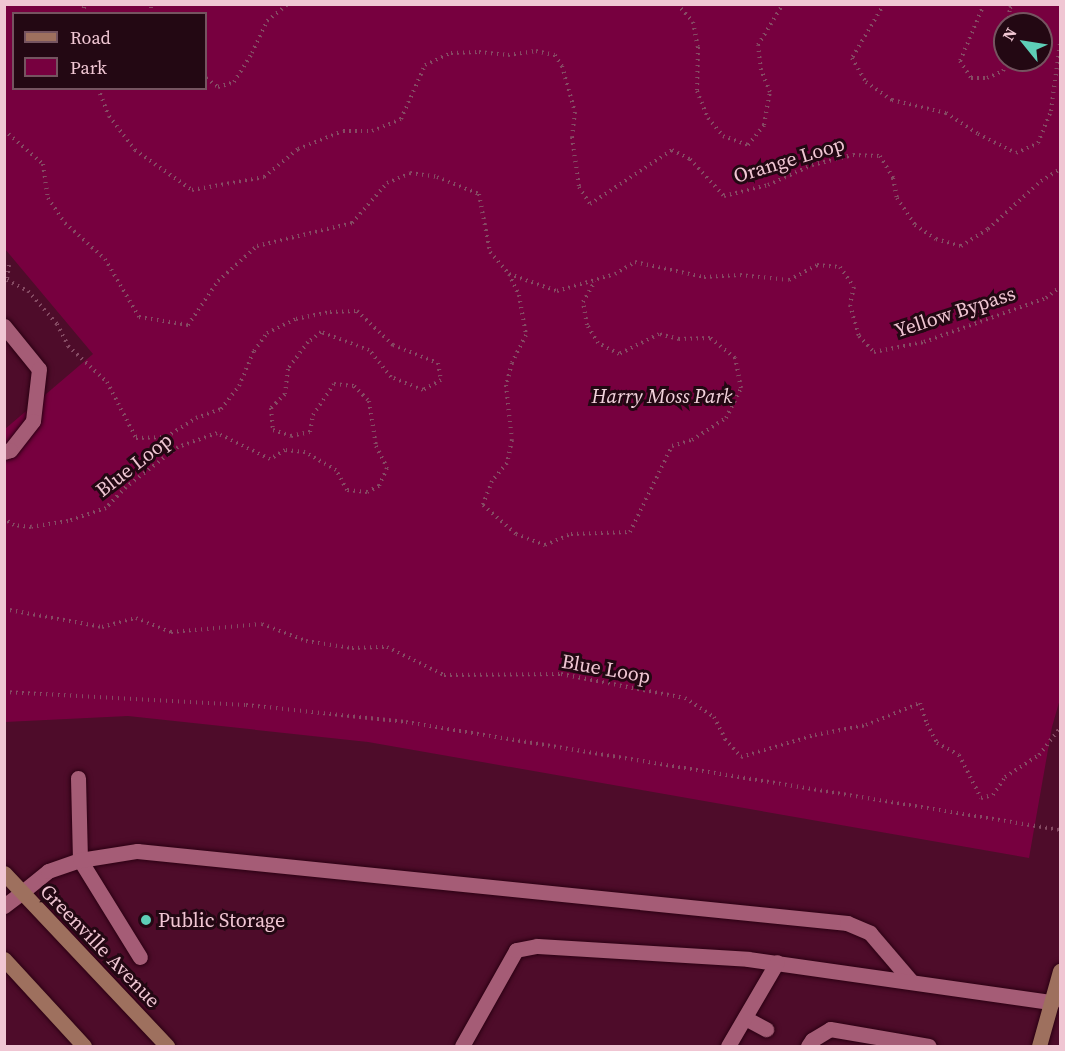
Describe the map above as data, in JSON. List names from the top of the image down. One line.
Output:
{"streets":{"main road":["Greenville Avenue"],"path":["Orange Loop","Yellow Bypass","Blue Loop"]},"parks":["Harry Moss Park"],"places":["Public Storage"],"legend":["Road","Park"],"north":"top left"}
